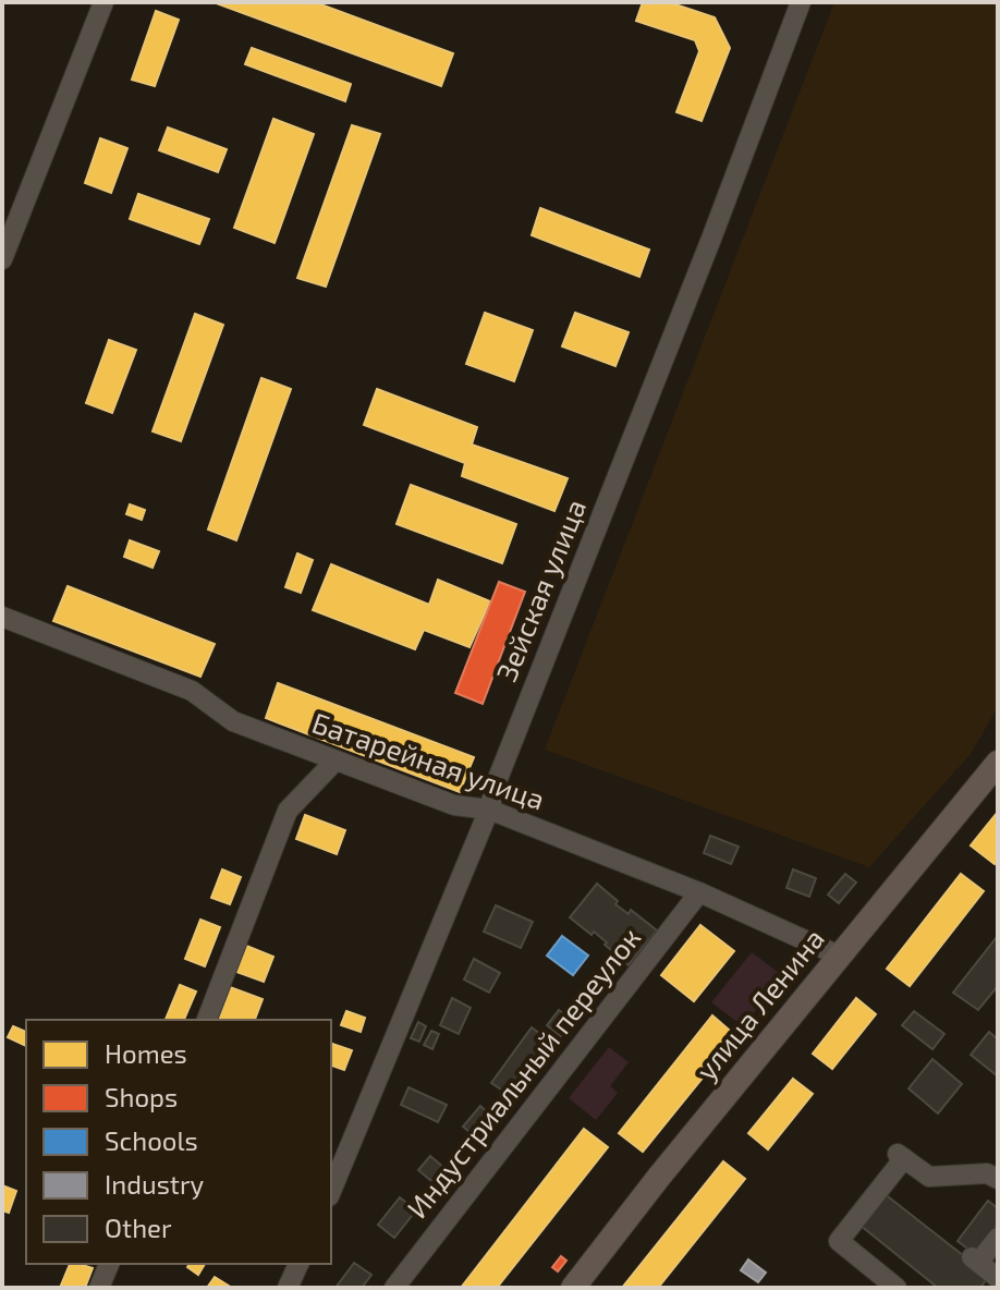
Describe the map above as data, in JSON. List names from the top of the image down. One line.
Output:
{"streets":{"main road":["улица Ленина"],"street":["Зейская улица","Батарейная улица","Индустриальный переулок"]},"crossings":[["Зейская улица","Батарейная улица"],["Батарейная улица","улица Ленина"],["Батарейная улица","Индустриальный переулок"]],"legend":["Homes","Shops","Schools","Industry","Other"]}
